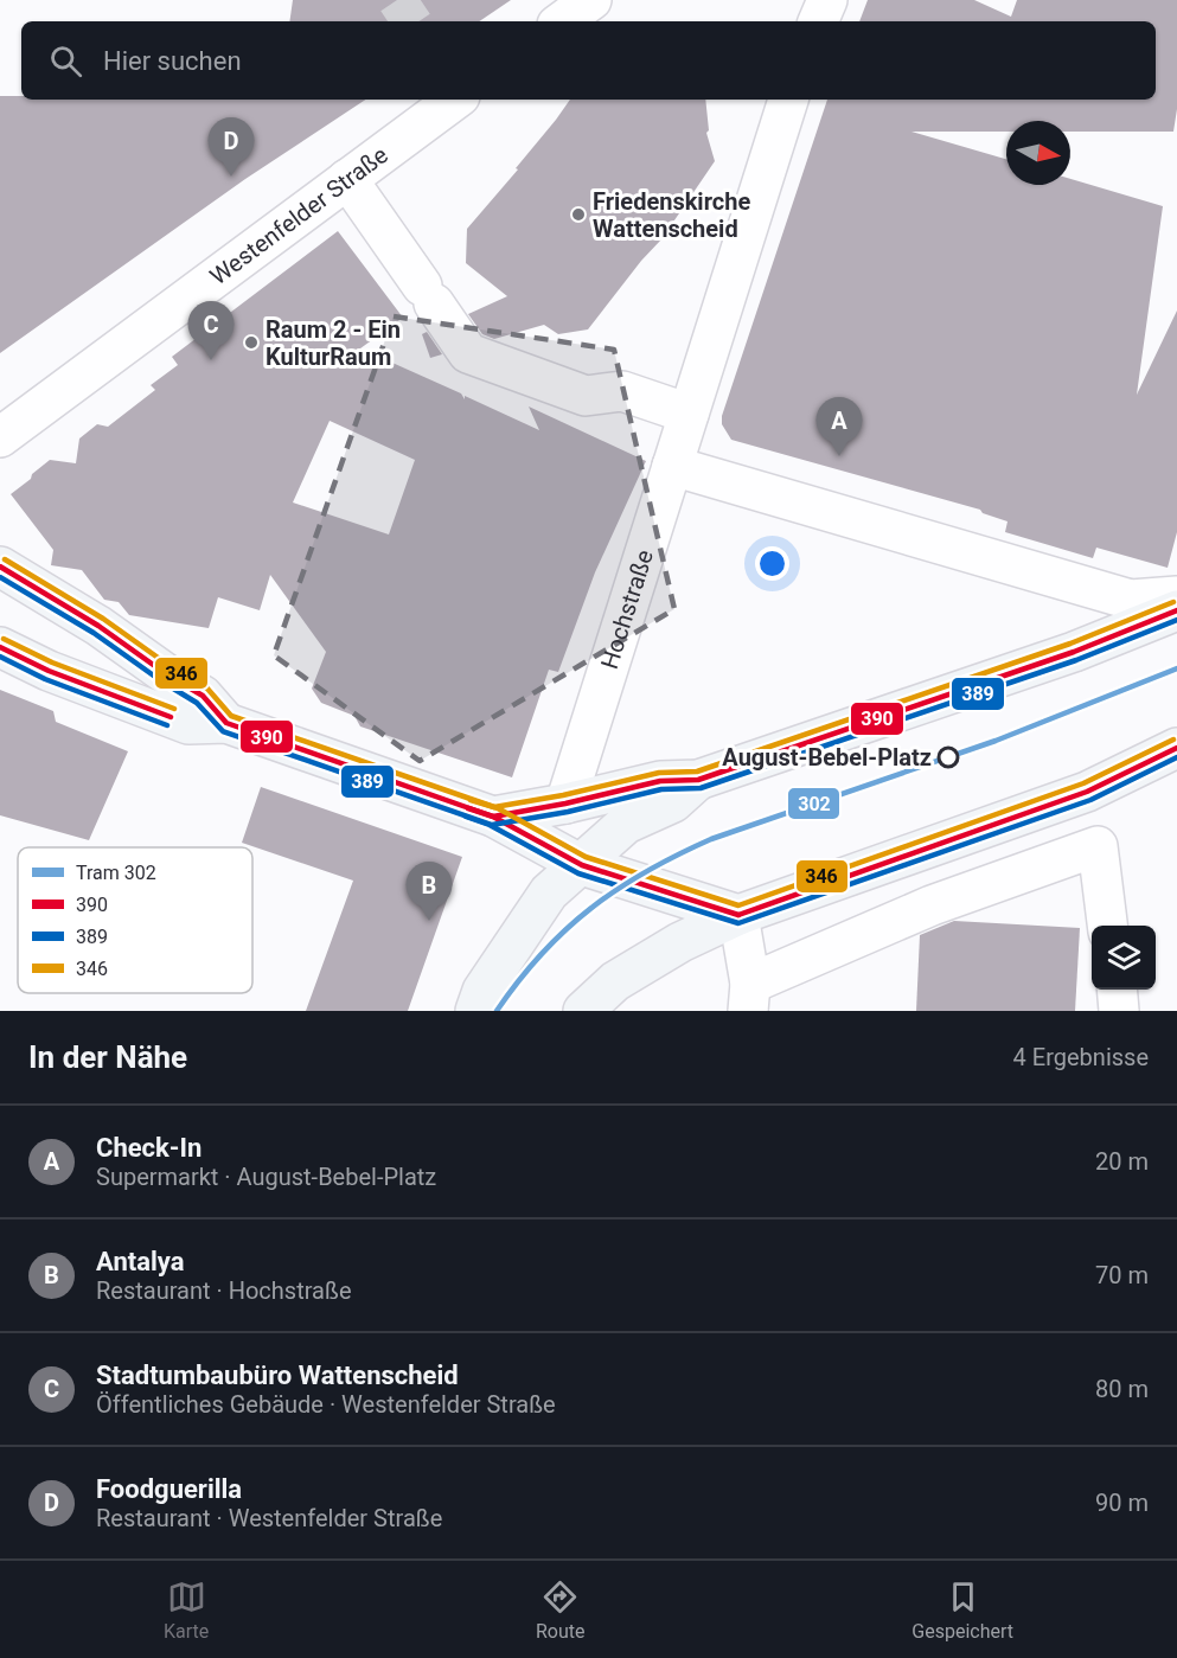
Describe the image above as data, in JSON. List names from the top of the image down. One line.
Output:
{"streets":{"street":["Westenfelder Straße","Hochstraße"]},"places":["Friedenskirche Wattenscheid","Raum 2 - Ein KulturRaum","August-Bebel-Platz"],"lines":["transit line 346","transit line 390","transit line 389","tram line 302"],"legend":["Tram 302","390","389","346"],"north":"right","page":{"search":"Hier suchen","pins":["D","C","A","B"],"heading":["In der Nähe","4 Ergebnisse"],"list":[{"mark":"A","name":"Check-In","note":"Supermarkt · August-Bebel-Platz","value":"20 m"},{"mark":"B","name":"Antalya","note":"Restaurant · Hochstraße","value":"70 m"},{"mark":"C","name":"Stadtumbaubüro Wattenscheid","note":"Öffentliches Gebäude · Westenfelder Straße","value":"80 m"},{"mark":"D","name":"Foodguerilla","note":"Restaurant · Westenfelder Straße","value":"90 m"}],"nav":["Karte","Route","Gespeichert"]}}
